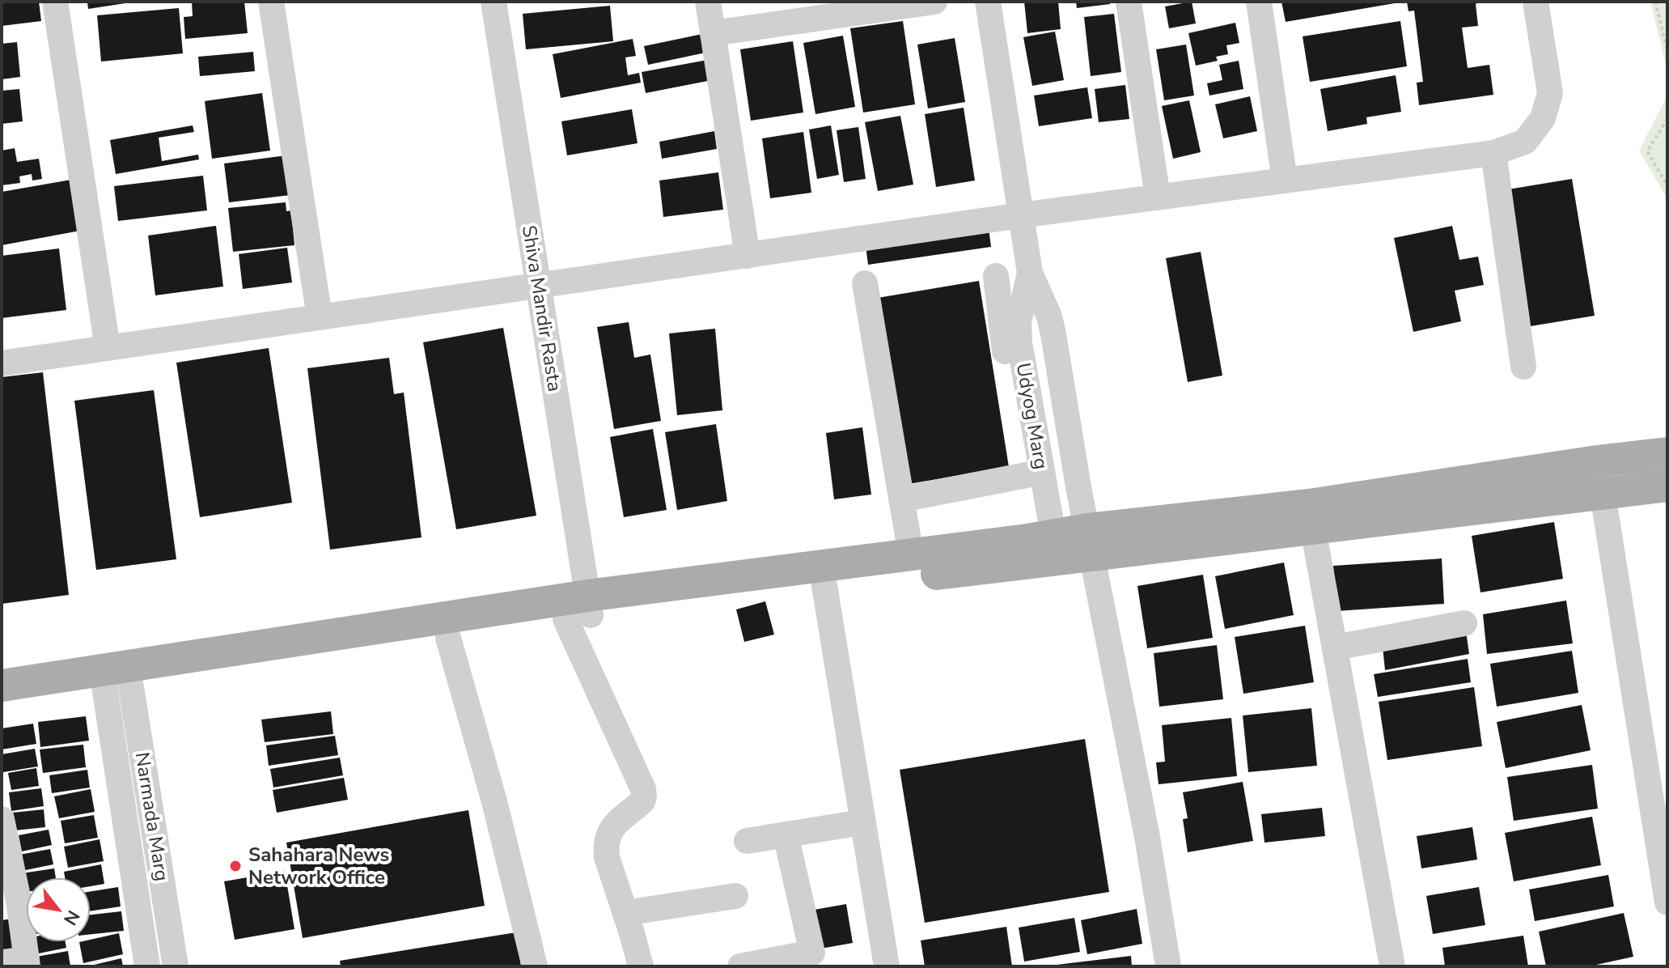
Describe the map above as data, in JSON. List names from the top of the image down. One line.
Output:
{"streets":{"street":["Shiva Mandir Rasta","Udyog Marg","Narmada Marg"]},"places":["Sahahara News Network Office"],"north":"bottom right"}
